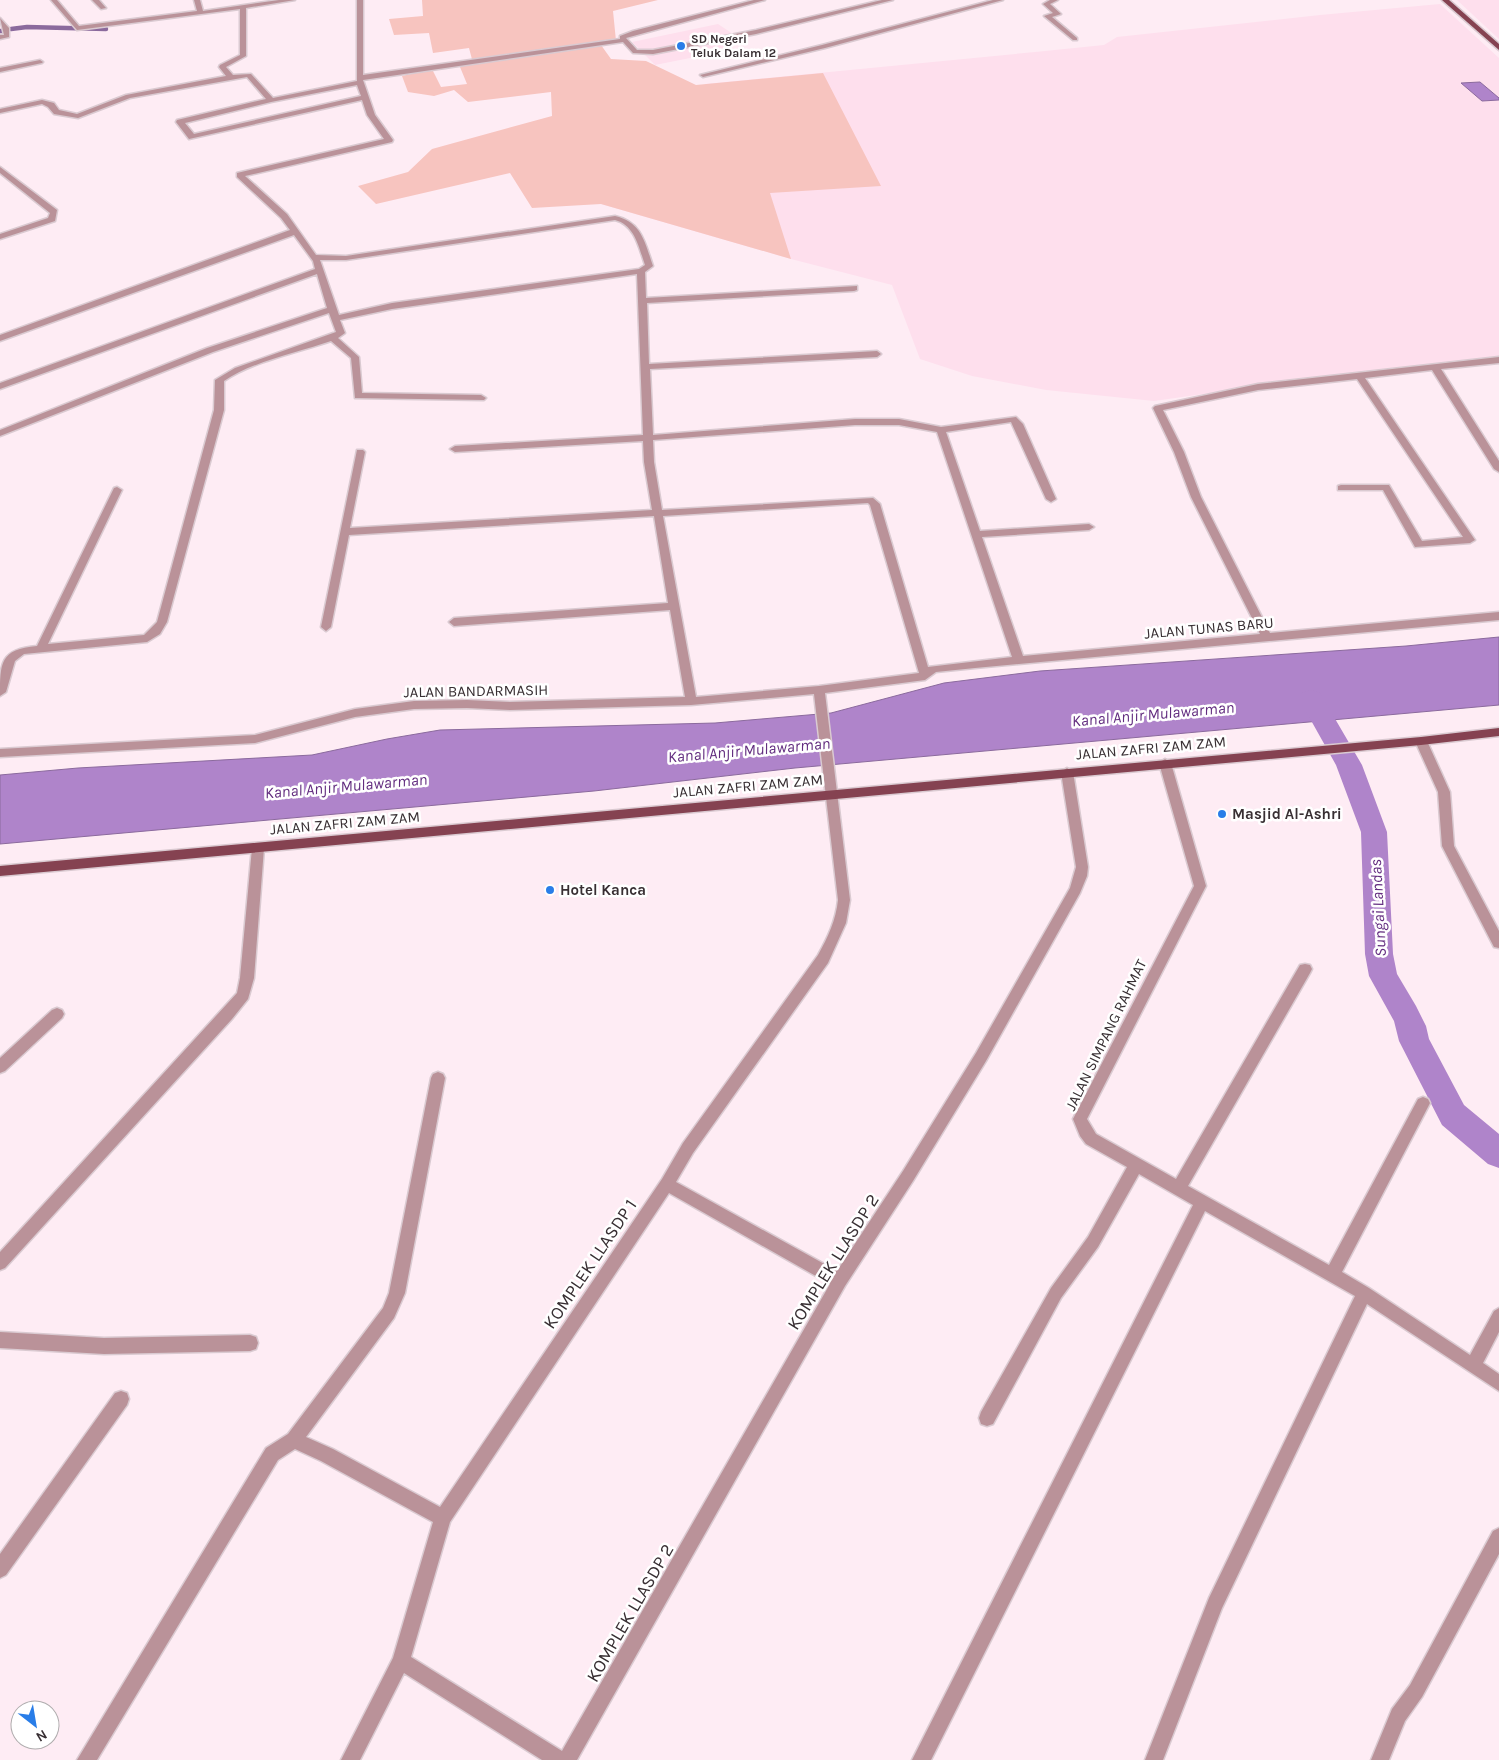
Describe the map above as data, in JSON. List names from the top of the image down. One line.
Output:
{"streets":{"main road":["JALAN ZAFRI ZAM ZAM"],"street":["JALAN TUNAS BARU","JALAN BANDARMASIH","JALAN SIMPANG RAHMAT","KOMPLEK LLASDP 2","KOMPLEK LLASDP 1"]},"crossings":[["JALAN TUNAS BARU","JALAN BANDARMASIH"],["JALAN BANDARMASIH","KOMPLEK LLASDP 1"],["JALAN ZAFRI ZAM ZAM","JALAN SIMPANG RAHMAT"],["JALAN ZAFRI ZAM ZAM","KOMPLEK LLASDP 2"],["JALAN ZAFRI ZAM ZAM","KOMPLEK LLASDP 1"]],"water":["Kanal Anjir Mulawarman","Sungai Landas"],"places":["SD Negeri Teluk Dalam 12","Masjid Al-Ashri","Hotel Kanca"],"north":"bottom right"}
